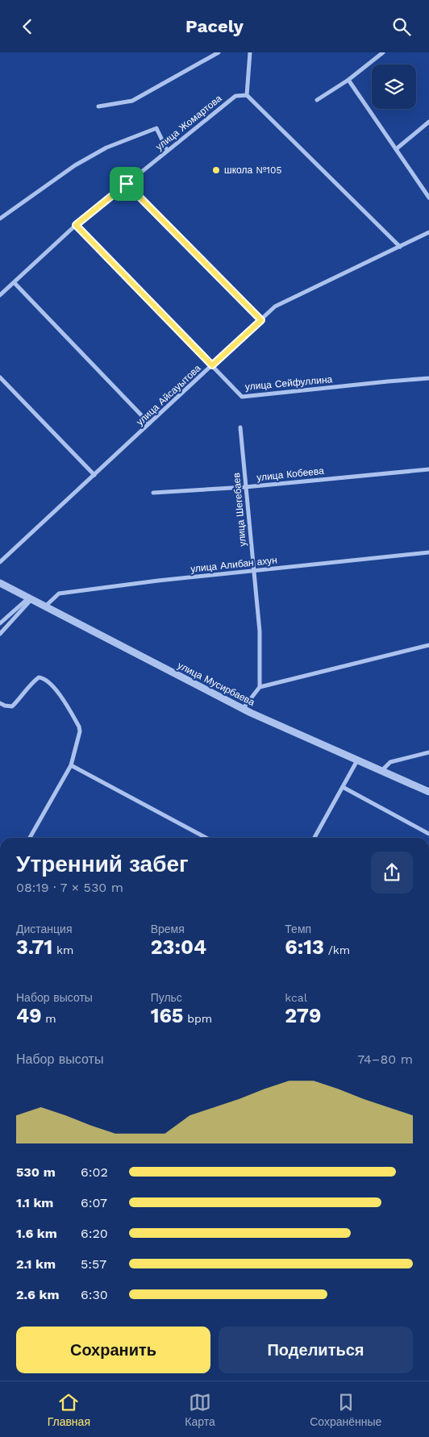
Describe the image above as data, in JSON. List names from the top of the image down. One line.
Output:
{"streets":{"street":["улица Жомартова","улица Сейфуллина","улица Айсауытова","улица Кобеева","улица Шегебаев","улица Алибан ахун","улица Мусирбаева"]},"crossings":[["улица Жомартова","улица Сейфуллина"],["улица Сейфуллина","улица Айсауытова"],["улица Кобеева","улица Шегебаев"],["улица Шегебаев","улица Алибан ахун"],["улица Алибан ахун","улица Мусирбаева"]],"places":["школа №105"],"page":{"header":"Pacely","heading":["Утренний забег","08:19 · 7 × 530 m"],"stats":[["Дистанция","3.71 km"],["Время","23:04"],["Темп","6:13 /km"],["Набор высоты","49 m"],["Пульс","165 bpm"],["kcal","279"]],"chart":["Набор высоты","74–80 m"],"list":[{"name":"530 m","note":"6:02"},{"name":"1.1 km","note":"6:07"},{"name":"1.6 km","note":"6:20"},{"name":"2.1 km","note":"5:57"},{"name":"2.6 km","note":"6:30"}],"buttons":["Сохранить","Поделиться"],"tabs":["Главная","Карта","Сохранённые"]}}
